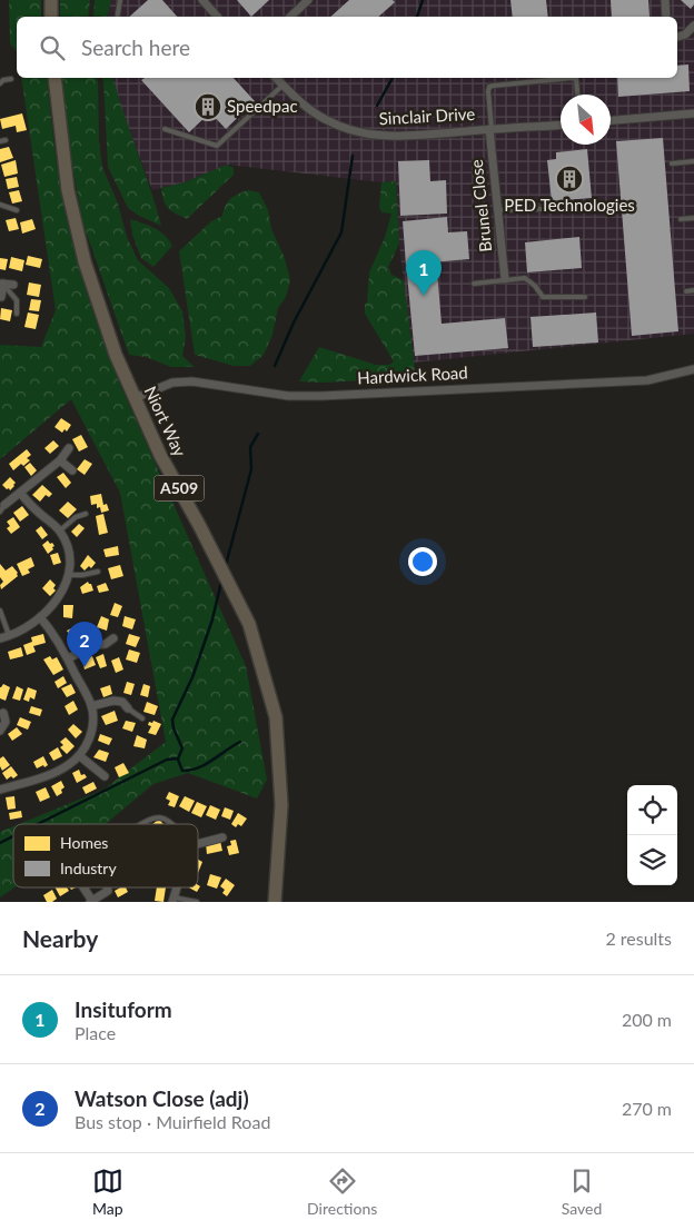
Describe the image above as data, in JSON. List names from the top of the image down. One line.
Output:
{"streets":{"highway":["Niort Way","A509"],"street":["Sinclair Drive","Brunel Close","Hardwick Road"]},"crossings":[["Sinclair Drive","Brunel Close"],["Hardwick Road","Niort Way"]],"places":{"building":["Speedpac","PED Technologies"]},"legend":["Homes","Industry"],"north":"bottom right","page":{"search":"Search here","pins":["1","2"],"heading":["Nearby","2 results"],"list":[{"mark":"1","name":"Insituform","note":"Place","value":"200 m"},{"mark":"2","name":"Watson Close (adj)","note":"Bus stop · Muirfield Road","value":"270 m"}],"nav":["Map","Directions","Saved"]}}
